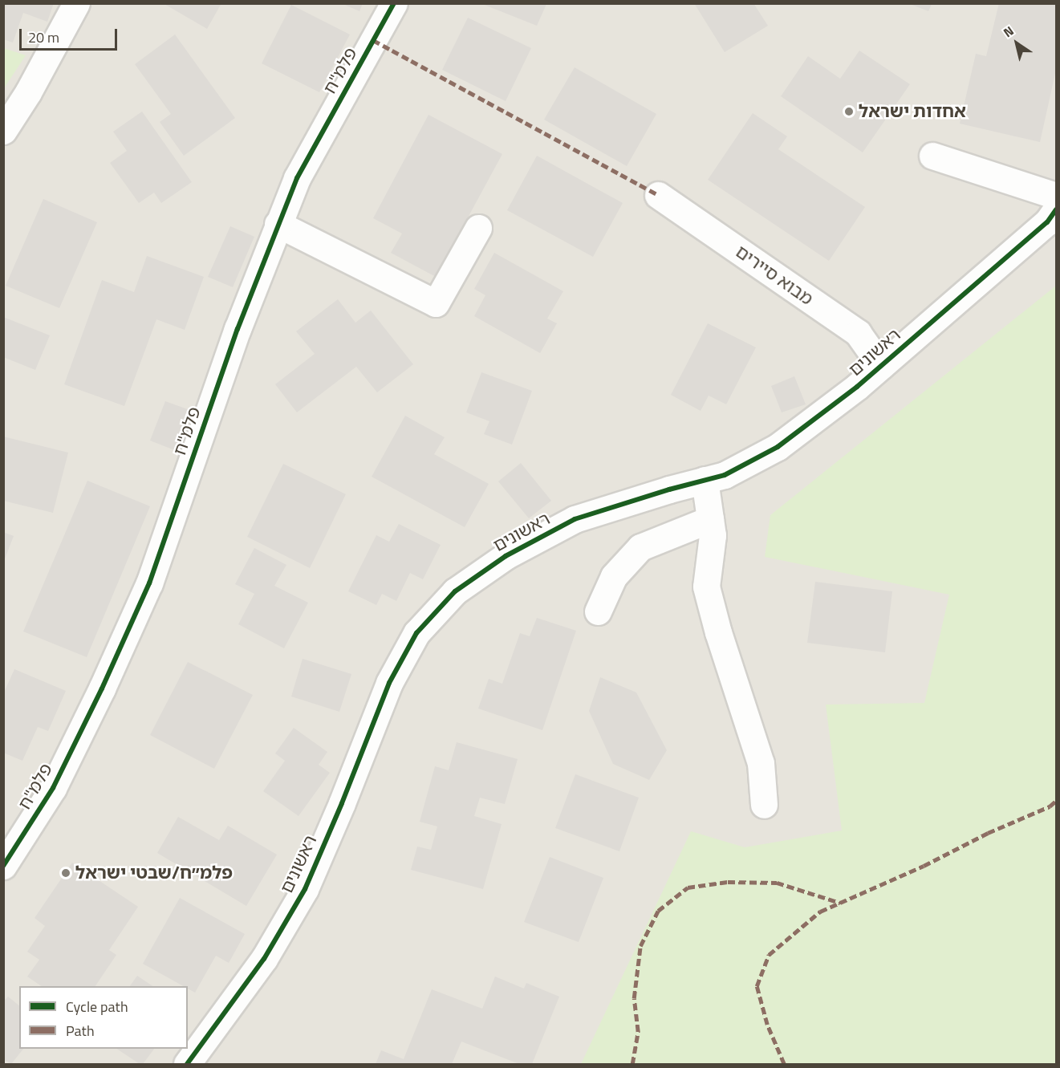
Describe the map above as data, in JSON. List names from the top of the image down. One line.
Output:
{"streets":{"street":["פלמ\"ח","מבוא סיירים","ראשונים"]},"crossings":[["מבוא סיירים","ראשונים"]],"places":["אחדות ישראל","פלמ״ח/שבטי ישראל"],"legend":["Cycle path","Path"],"scale_bar":"20 m","north":"top left"}
